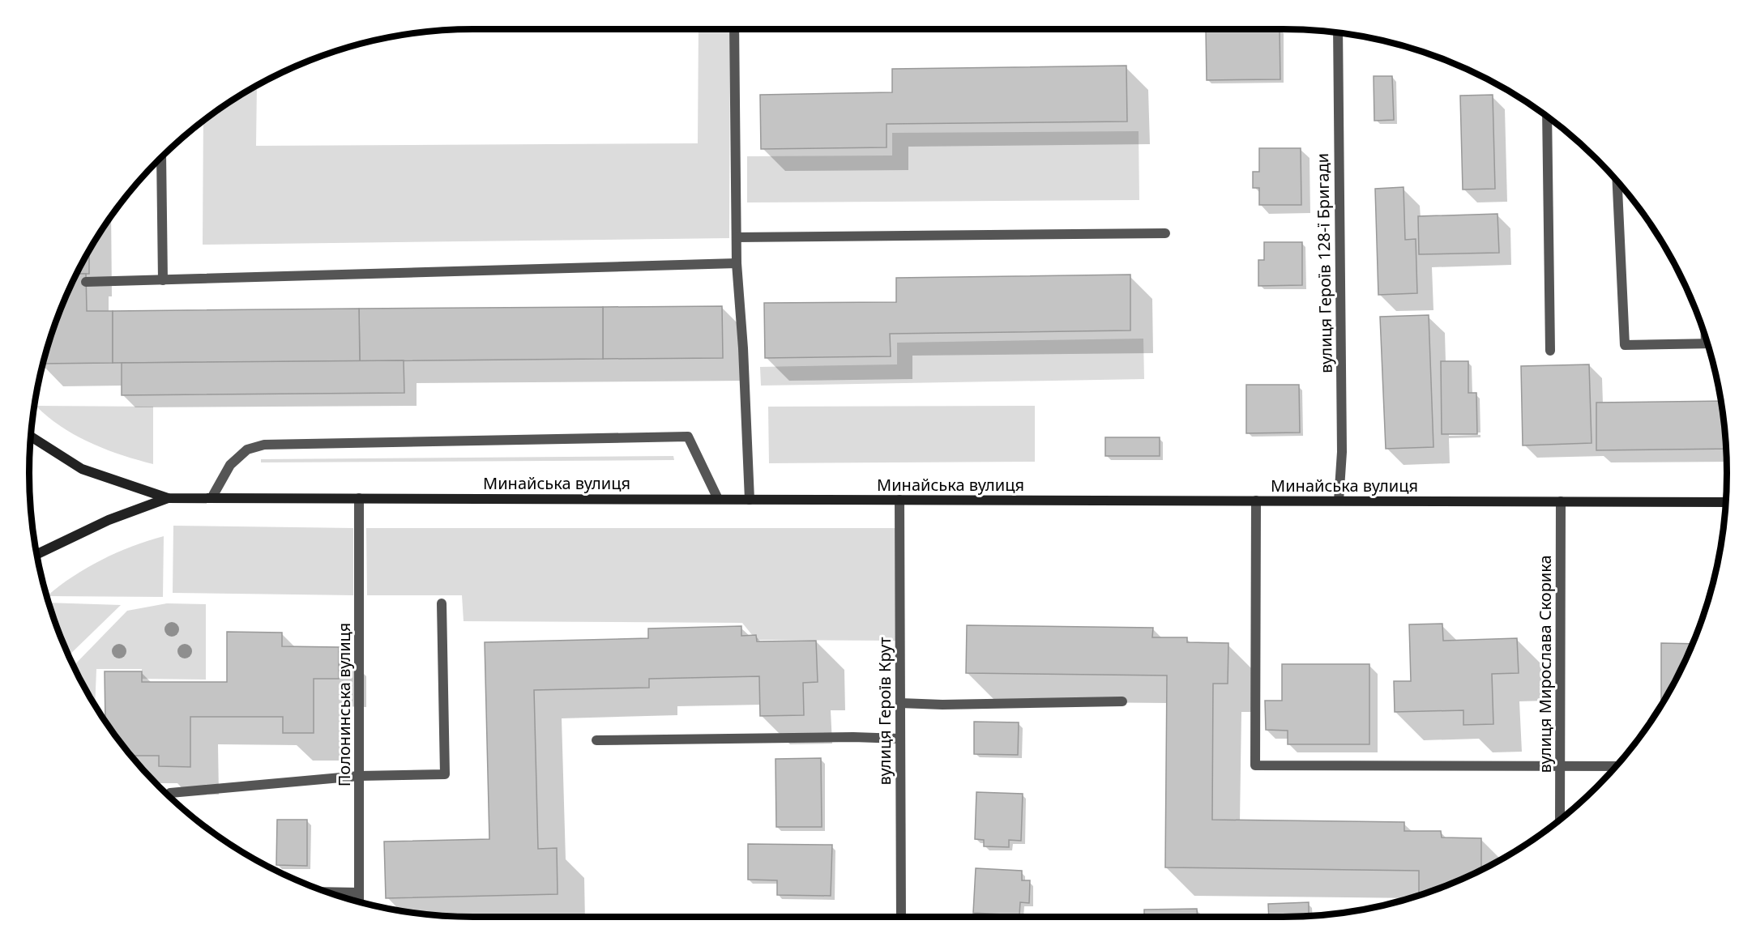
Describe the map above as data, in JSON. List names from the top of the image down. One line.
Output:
{"streets":{"main road":["Минайська вулиця"],"street":["вулиця Героїв 128-ї Бригади","вулиця Мирослава Скорика","Полонинська вулиця","вулиця Героїв Крут"]},"crossings":[["вулиця Героїв 128-ї Бригади","Минайська вулиця"],["Минайська вулиця","вулиця Мирослава Скорика"],["Минайська вулиця","Полонинська вулиця"],["Минайська вулиця","вулиця Героїв Крут"]]}
